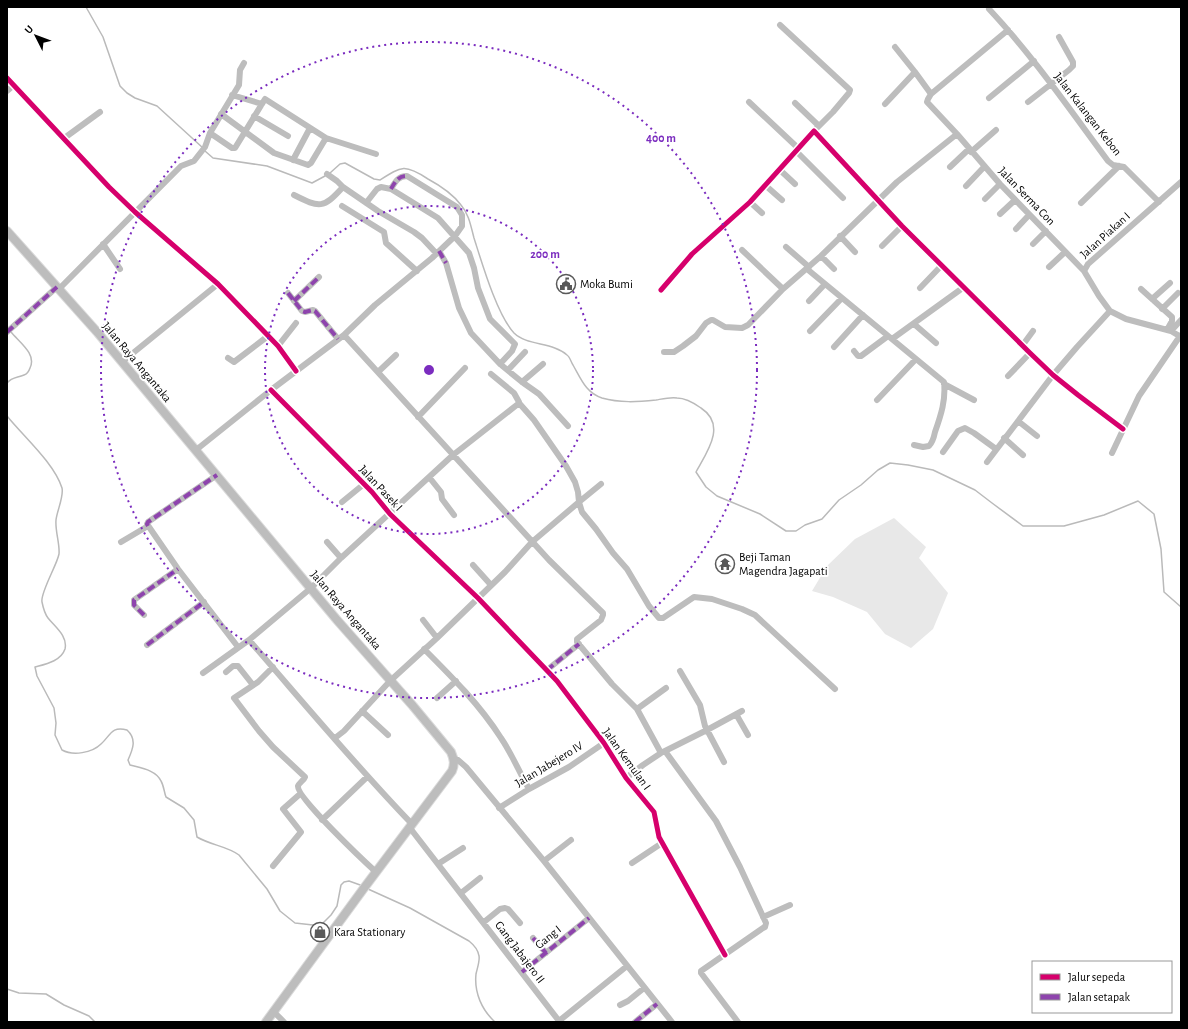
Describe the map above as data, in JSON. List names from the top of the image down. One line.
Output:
{"streets":{"main road":["Jalan Raya Angantaka"],"street":["Jalan Kalangan Kebon","Jalan Serma Con","Jalan Piakan I","Jalan Pasek I","Jalan Kemulan I","Jalan Jabejero IV","Gang I","Gang Jabajero II"]},"crossings":[["Jalan Kalangan Kebon","Jalan Piakan I"],["Jalan Serma Con","Jalan Piakan I"],["Jalan Pasek I","Jalan Kemulan I"],["Jalan Kemulan I","Jalan Jabejero IV"],["Gang I","Gang Jabajero II"]],"places":{"public building":["Moka Bumi"],"temple":["Beji Taman Magendra Jagapati"],"shop":["Kara Stationary"]},"legend":["Jalur sepeda","Jalan setapak"],"north":"top left","rings":["400 m","200 m"]}
